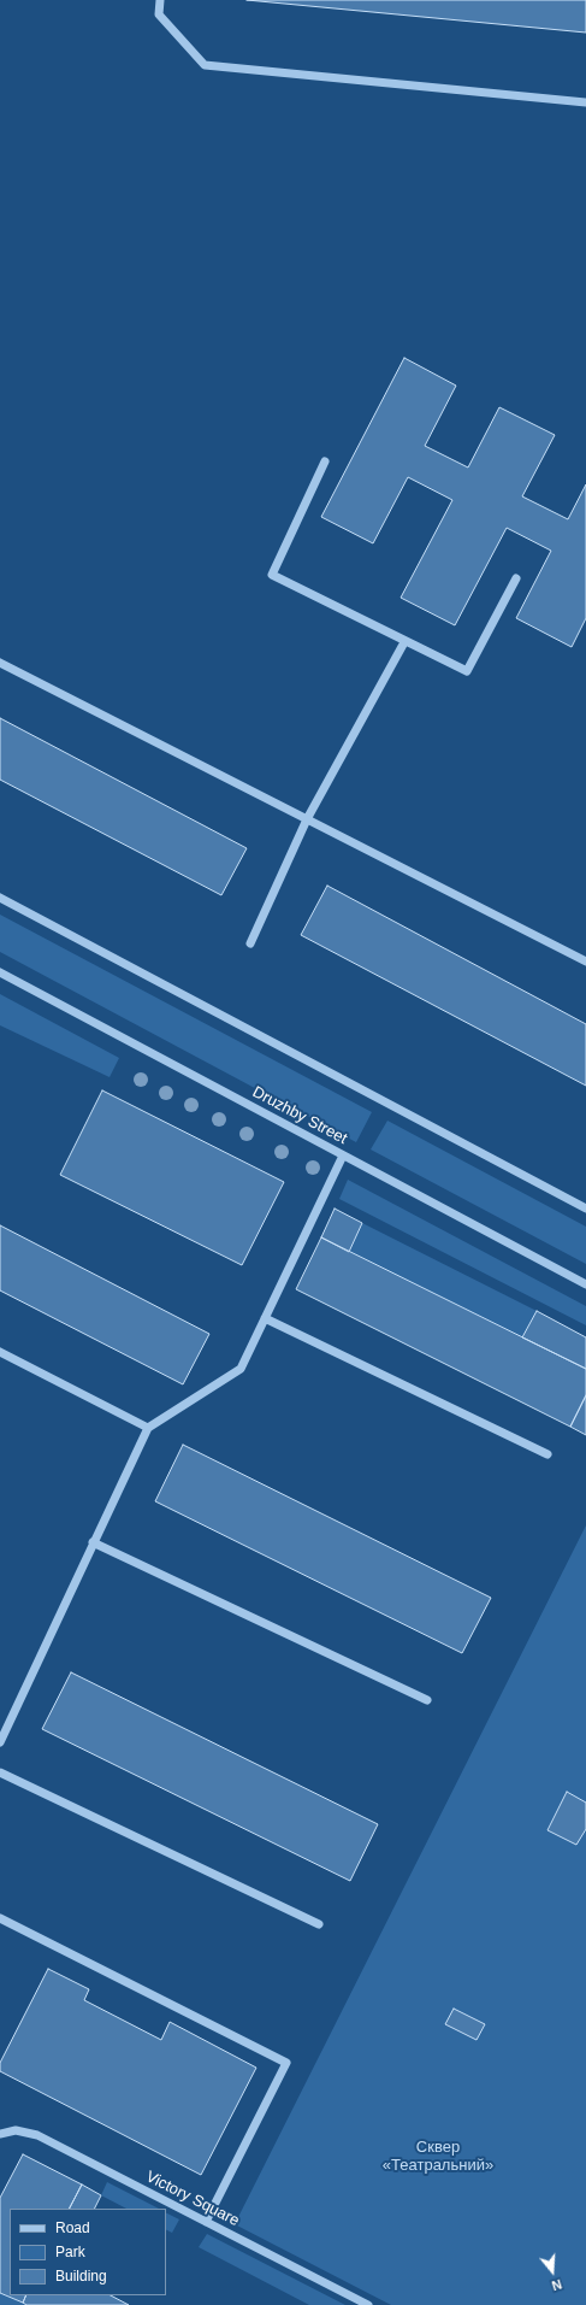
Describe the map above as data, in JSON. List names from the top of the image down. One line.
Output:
{"streets":{"street":["Druzhby Street","Victory Square"]},"parks":["Сквер «Театральний»"],"legend":["Road","Park","Building"],"north":"bottom"}
